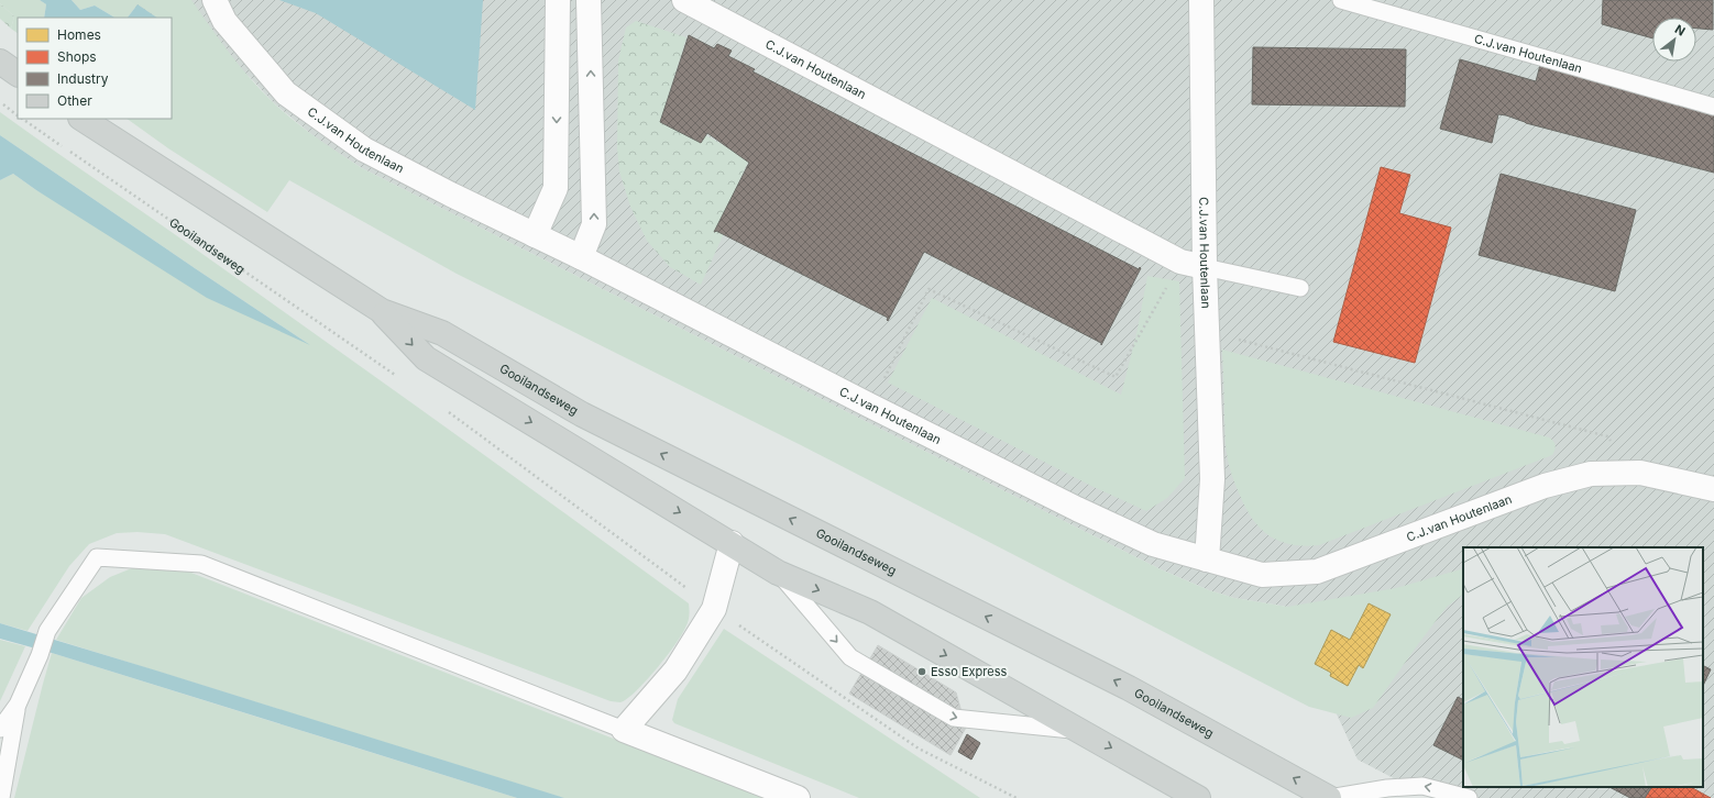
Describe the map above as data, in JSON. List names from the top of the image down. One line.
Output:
{"streets":{"main road":["Gooilandseweg"],"street":["C.J.van Houtenlaan"]},"places":["Esso Express"],"legend":["Homes","Shops","Industry","Other"],"north":"top right"}
